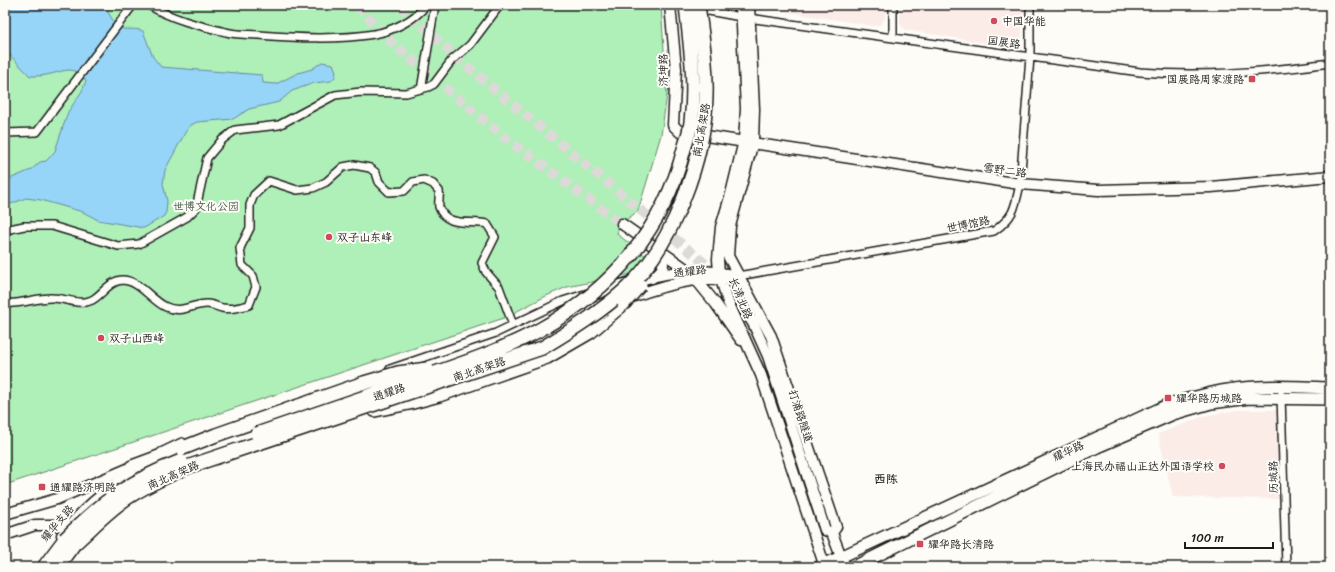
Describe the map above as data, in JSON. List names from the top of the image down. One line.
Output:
{"streets":{"highway":["南北高架路"],"main road":["耀华路"],"street":["国展路","济坤路","雪野二路","世博馆路","通耀路","长清北路","打浦路隧道","历城路","耀华支路"]},"crossings":[["国展路","世博馆路"],["国展路","长清北路"],["济坤路","雪野二路"],["雪野二路","世博馆路"],["雪野二路","长清北路"],["世博馆路","通耀路"],["世博馆路","长清北路"],["通耀路","长清北路"],["通耀路","耀华支路"],["长清北路","打浦路隧道"],["长清北路","耀华路"],["耀华路","历城路"]],"districts":["西陈"],"parks":["世博文化公园"],"places":{"other":["中国华能","双子山东峰","双子山西峰","上海民办福山正达外国语学校"],"transit":["国展路周家渡路","耀华路历城路","通耀路济明路","耀华路长清路"]},"scale_bar":"100 m"}
